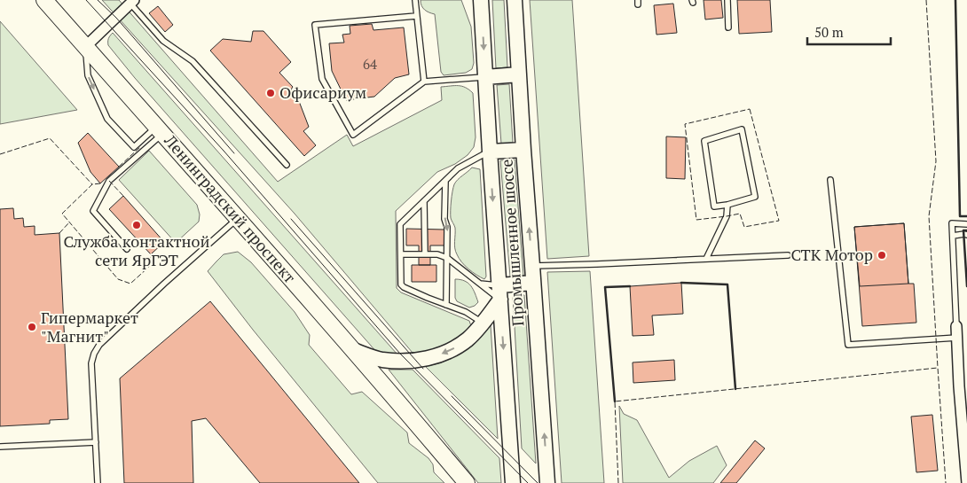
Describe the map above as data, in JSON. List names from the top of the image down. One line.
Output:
{"streets":{"main road":["Ленинградский проспект","Промышленное шоссе"]},"places":["Офисариум","Служба контактной сети ЯрГЭТ","СТК Мотор","Гипермаркет \"Магнит\""],"house_numbers":["64"],"scale_bar":"50 m"}
